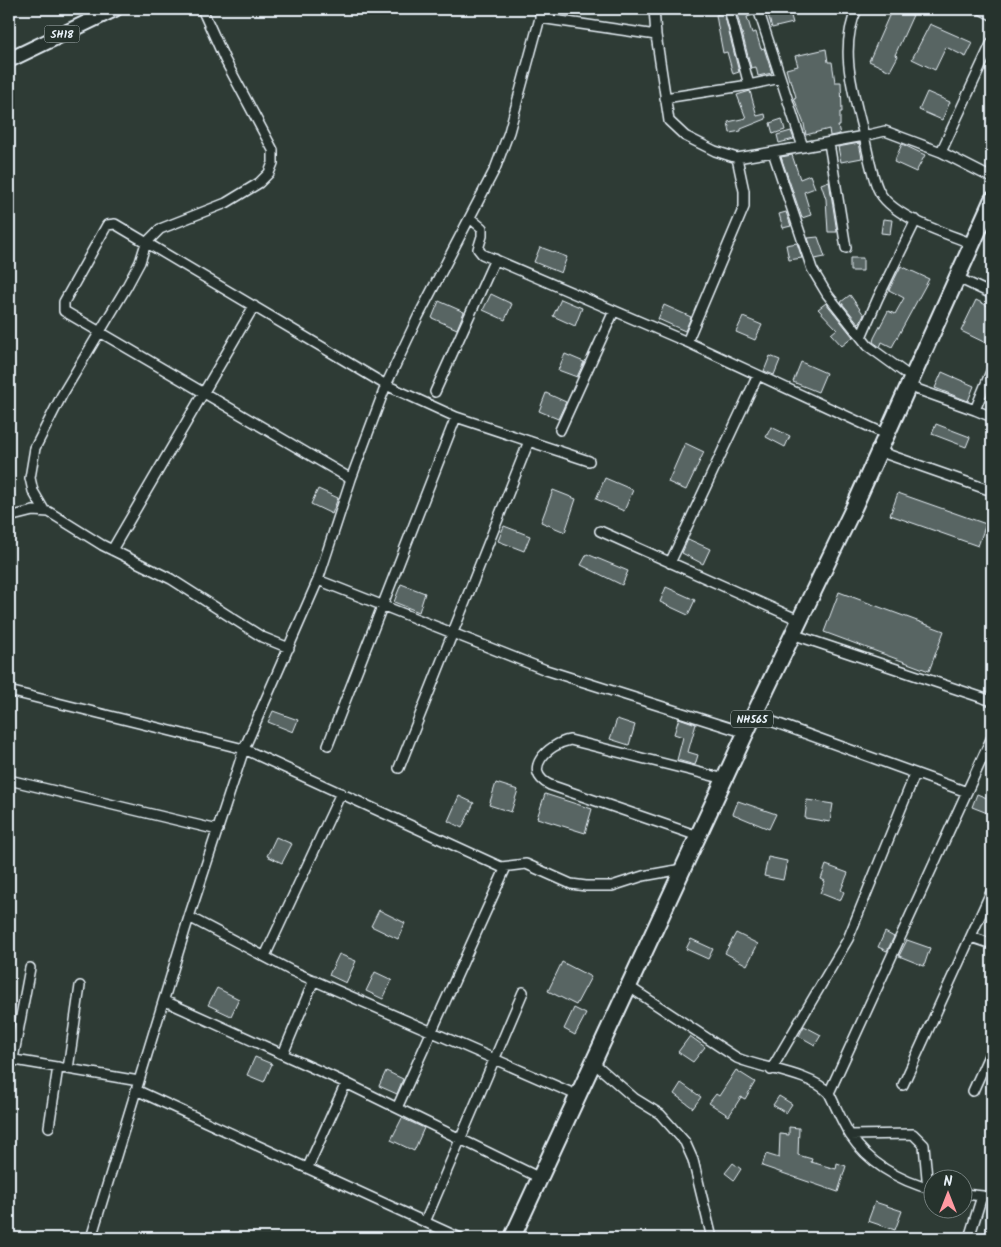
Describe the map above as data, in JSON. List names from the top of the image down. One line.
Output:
{"streets":{"highway":["NH565"],"main road":["SH18"]},"north":"top"}
